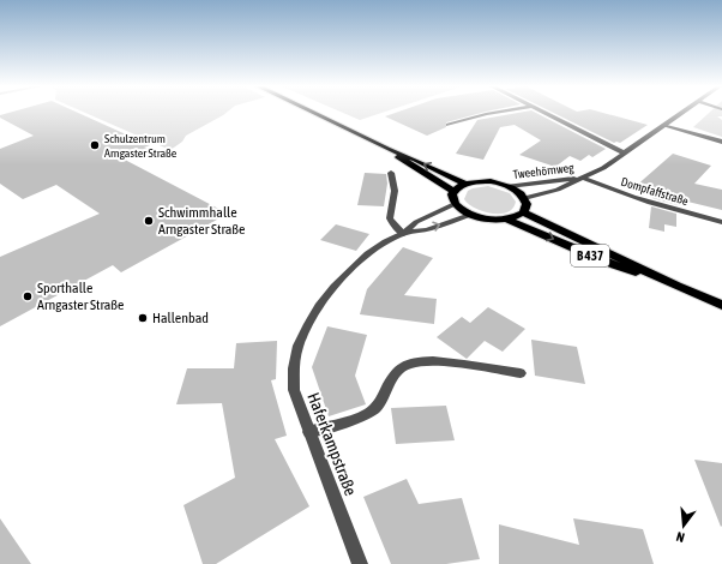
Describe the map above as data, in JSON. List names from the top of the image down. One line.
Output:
{"streets":{"main road":["B 437"],"street":["Tweehörnweg","Dompfaffstraße","Haferkampstraße"]},"crossings":[["Tweehörnweg","Dompfaffstraße"]],"places":["Schulzentrum Arngaster Straße","Schwimmhalle Arngaster Straße","Sporthalle Arngaster Straße","Hallenbad"],"north":"bottom"}
